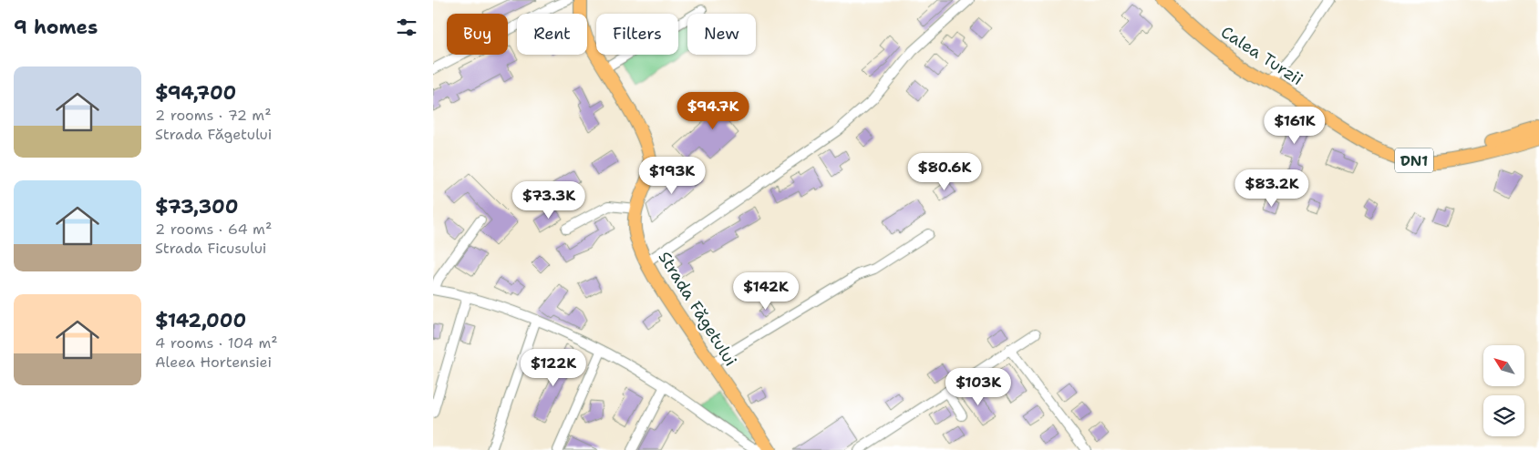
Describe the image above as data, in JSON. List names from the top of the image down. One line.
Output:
{"streets":{"main road":["Calea Turzii","DN1","Strada Făgetului"]},"north":"top left","page":{"heading":"9 homes","chip":["Buy","Rent","Filters","New"],"list":[{"name":"$94,700","note":"2 rooms · 72 m² · Strada Făgetului"},{"name":"$73,300","note":"2 rooms · 64 m² · Strada Ficusului"},{"name":"$142,000","note":"4 rooms · 104 m² · Aleea Hortensiei"}],"price":["$94.7K","$161K","$80.6K","$193K","$83.2K","$73.3K","$142K","$122K","$103K"]}}
